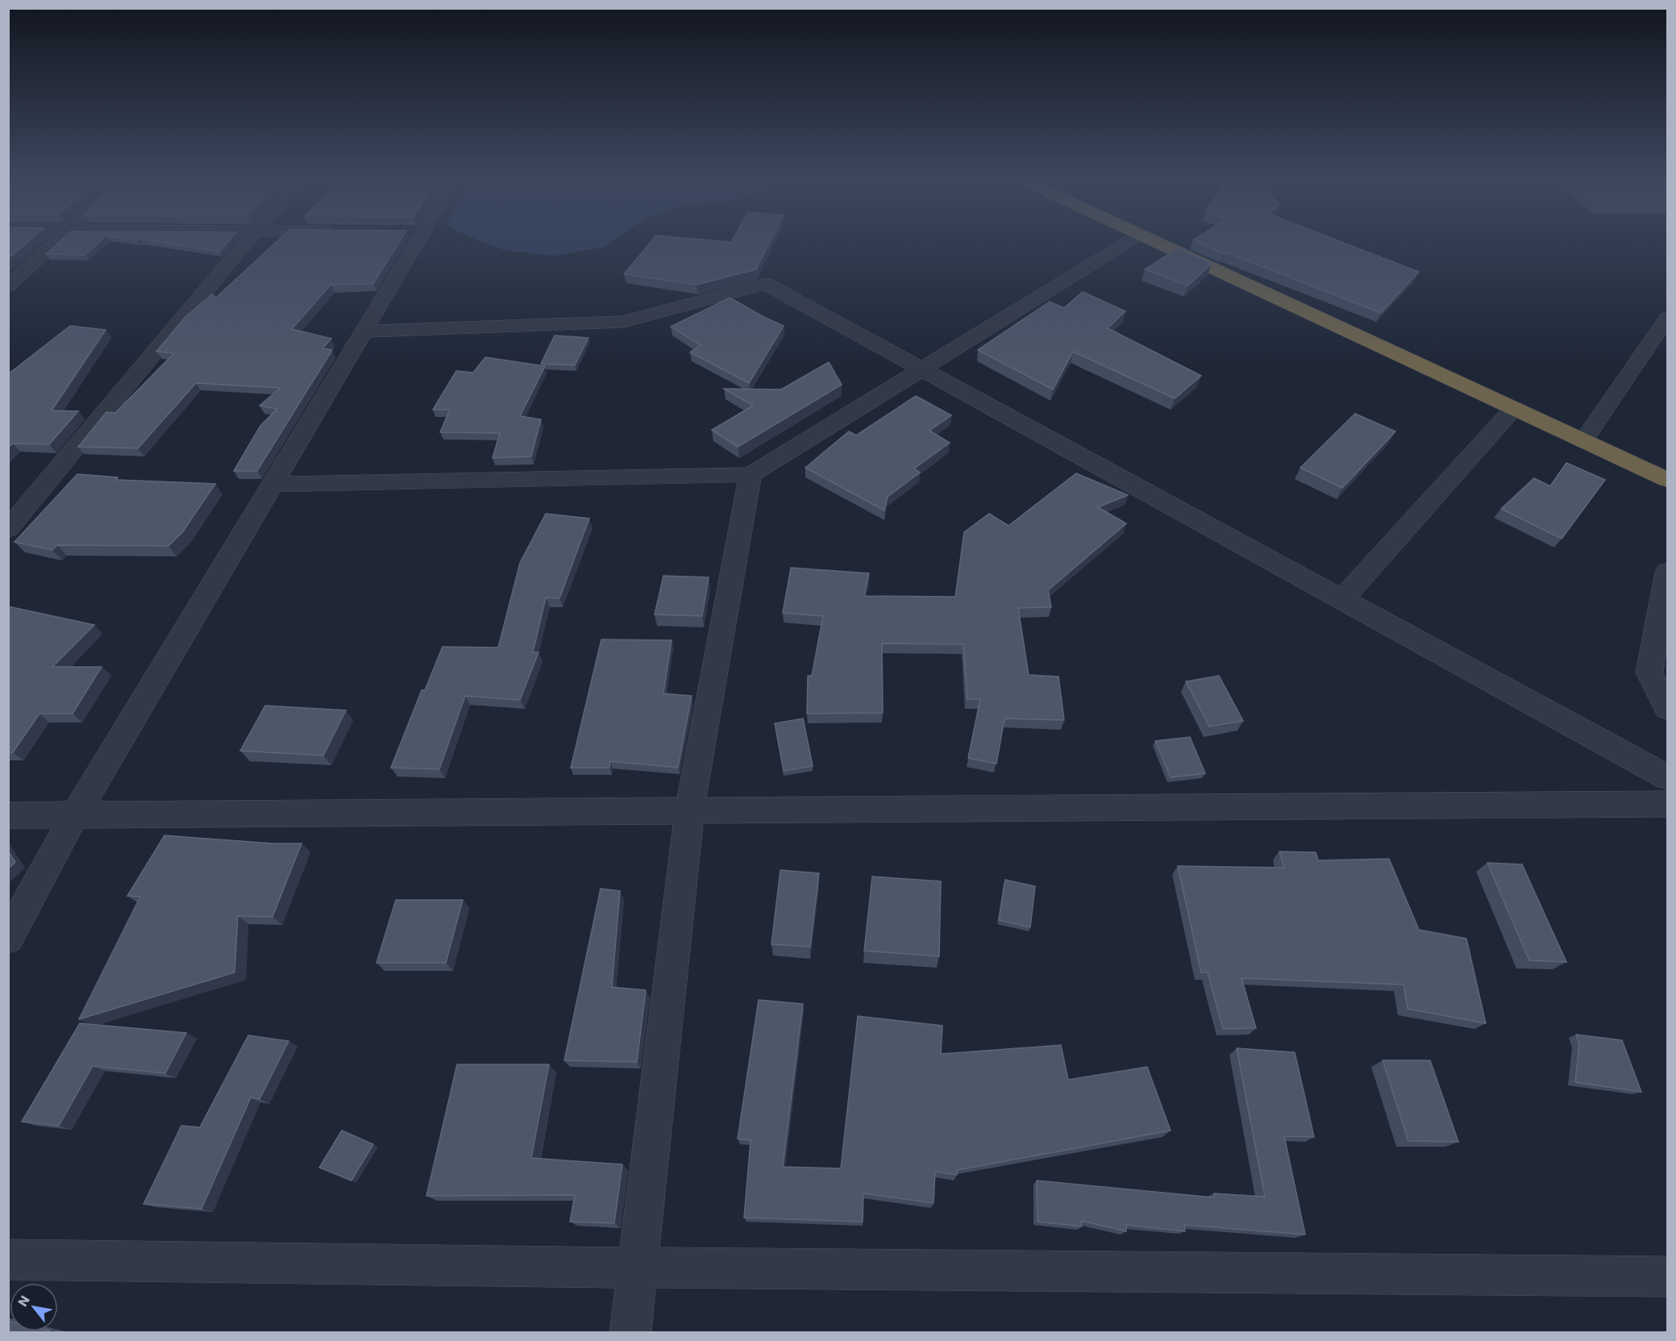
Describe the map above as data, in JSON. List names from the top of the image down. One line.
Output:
{"north":"top left"}
